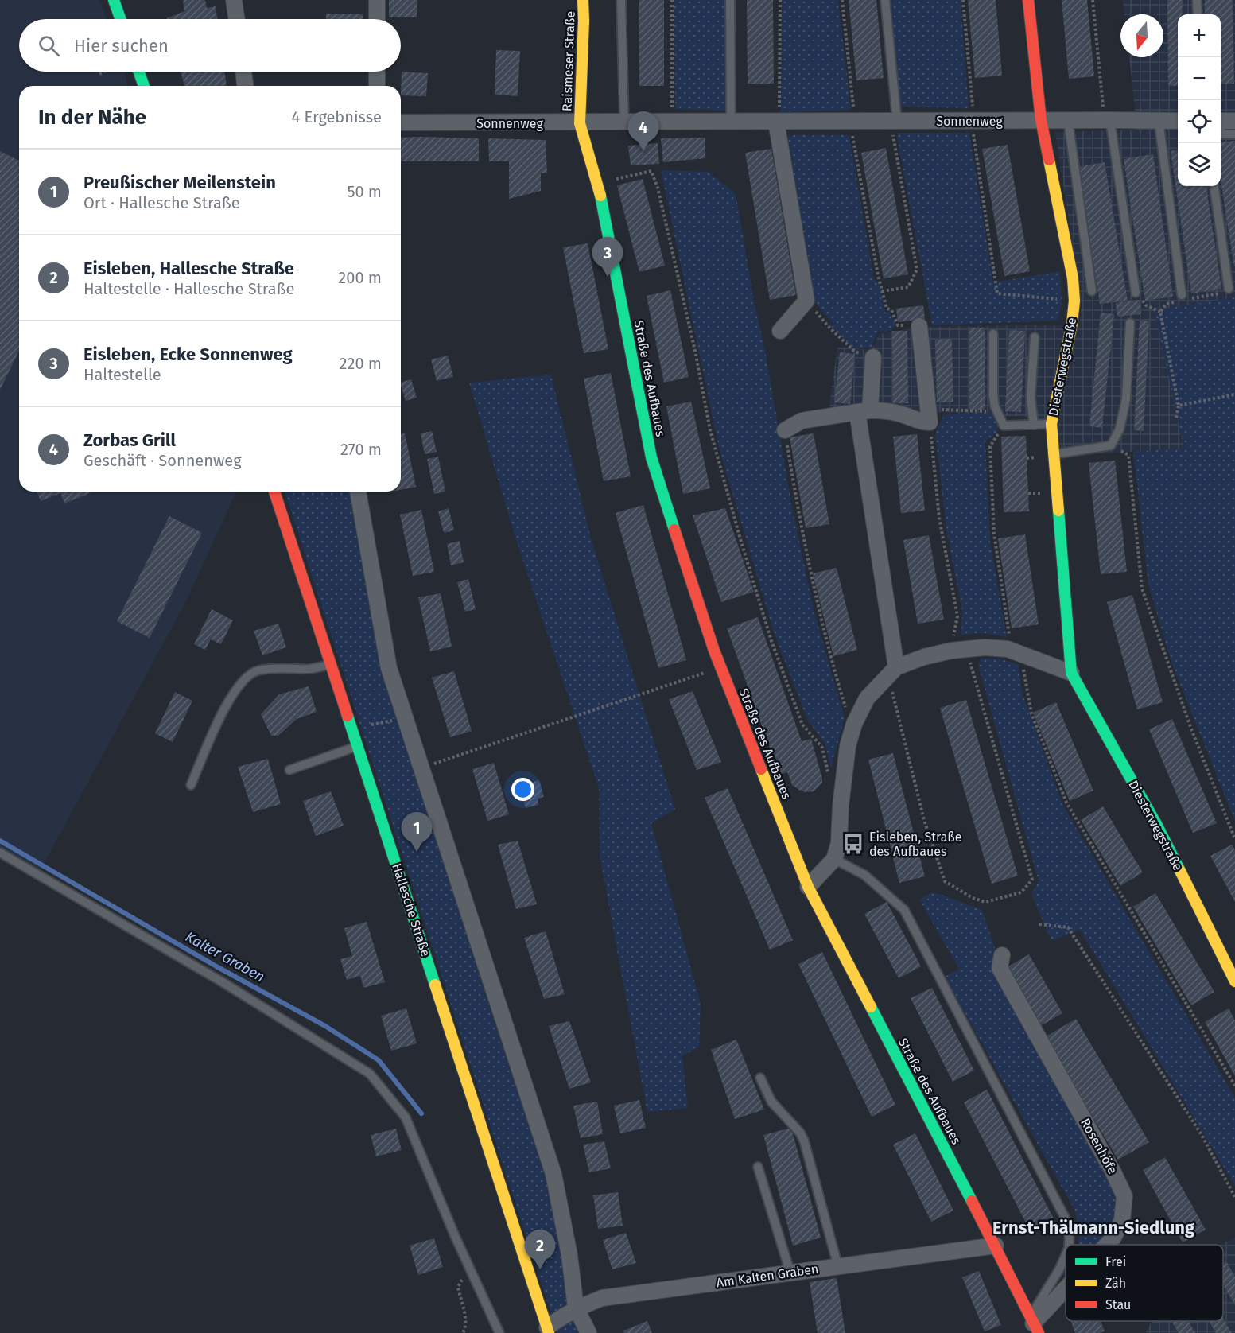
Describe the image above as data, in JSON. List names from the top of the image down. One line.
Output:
{"streets":{"street":["Raismeser Straße","Sonnenweg","Diesterwegstraße","Straße des Aufbaues","Hallesche Straße","Rosenhöfe","Am Kalten Graben"]},"crossings":[["Raismeser Straße","Sonnenweg"],["Raismeser Straße","Straße des Aufbaues"],["Sonnenweg","Diesterwegstraße"],["Sonnenweg","Straße des Aufbaues"],["Straße des Aufbaues","Rosenhöfe"],["Straße des Aufbaues","Am Kalten Graben"],["Hallesche Straße","Am Kalten Graben"]],"districts":["Ernst-Thälmann-Siedlung"],"water":["Kalter Graben"],"places":{"bus stop":["Eisleben, Straße des Aufbaues"]},"legend":["Frei","Zäh","Stau"],"north":"bottom","page":{"map_buttons":["+","−"],"search":"Hier suchen","heading":["In der Nähe","4 Ergebnisse"],"pins":["4","3","1","2"],"list":[{"mark":"1","name":"Preußischer Meilenstein","note":"Ort · Hallesche Straße","value":"50 m"},{"mark":"2","name":"Eisleben, Hallesche Straße","note":"Haltestelle · Hallesche Straße","value":"200 m"},{"mark":"3","name":"Eisleben, Ecke Sonnenweg","note":"Haltestelle","value":"220 m"},{"mark":"4","name":"Zorbas Grill","note":"Geschäft · Sonnenweg","value":"270 m"}]}}
